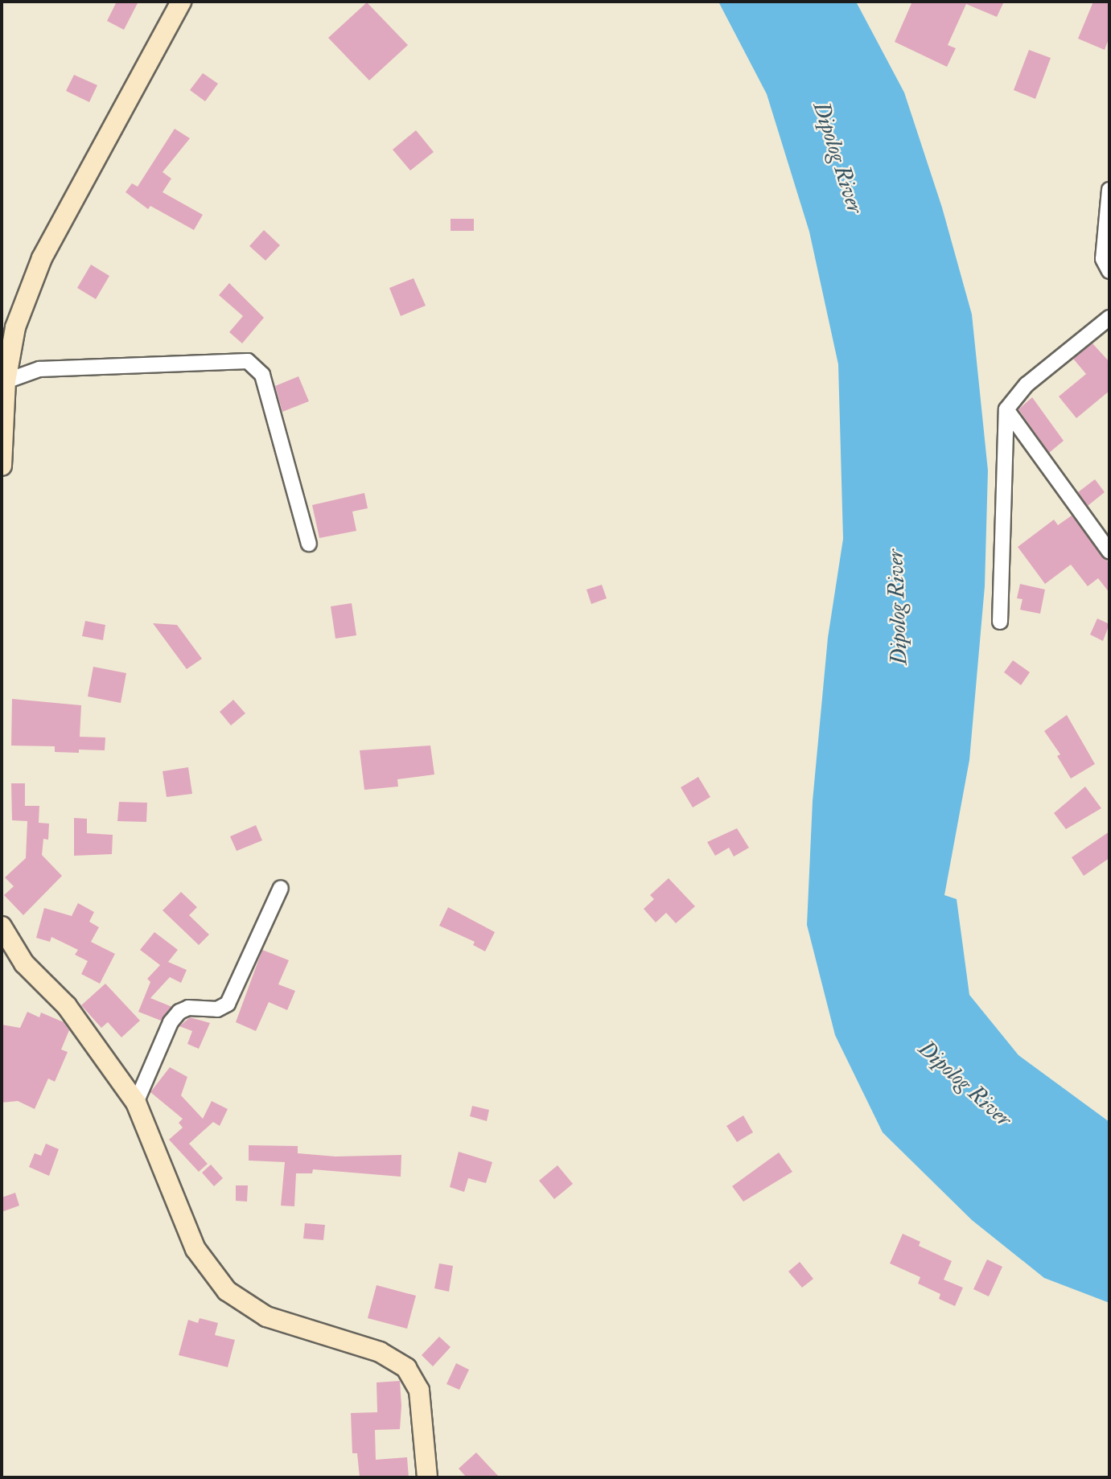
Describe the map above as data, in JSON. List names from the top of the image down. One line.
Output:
{"water":["Dipolog River"]}
